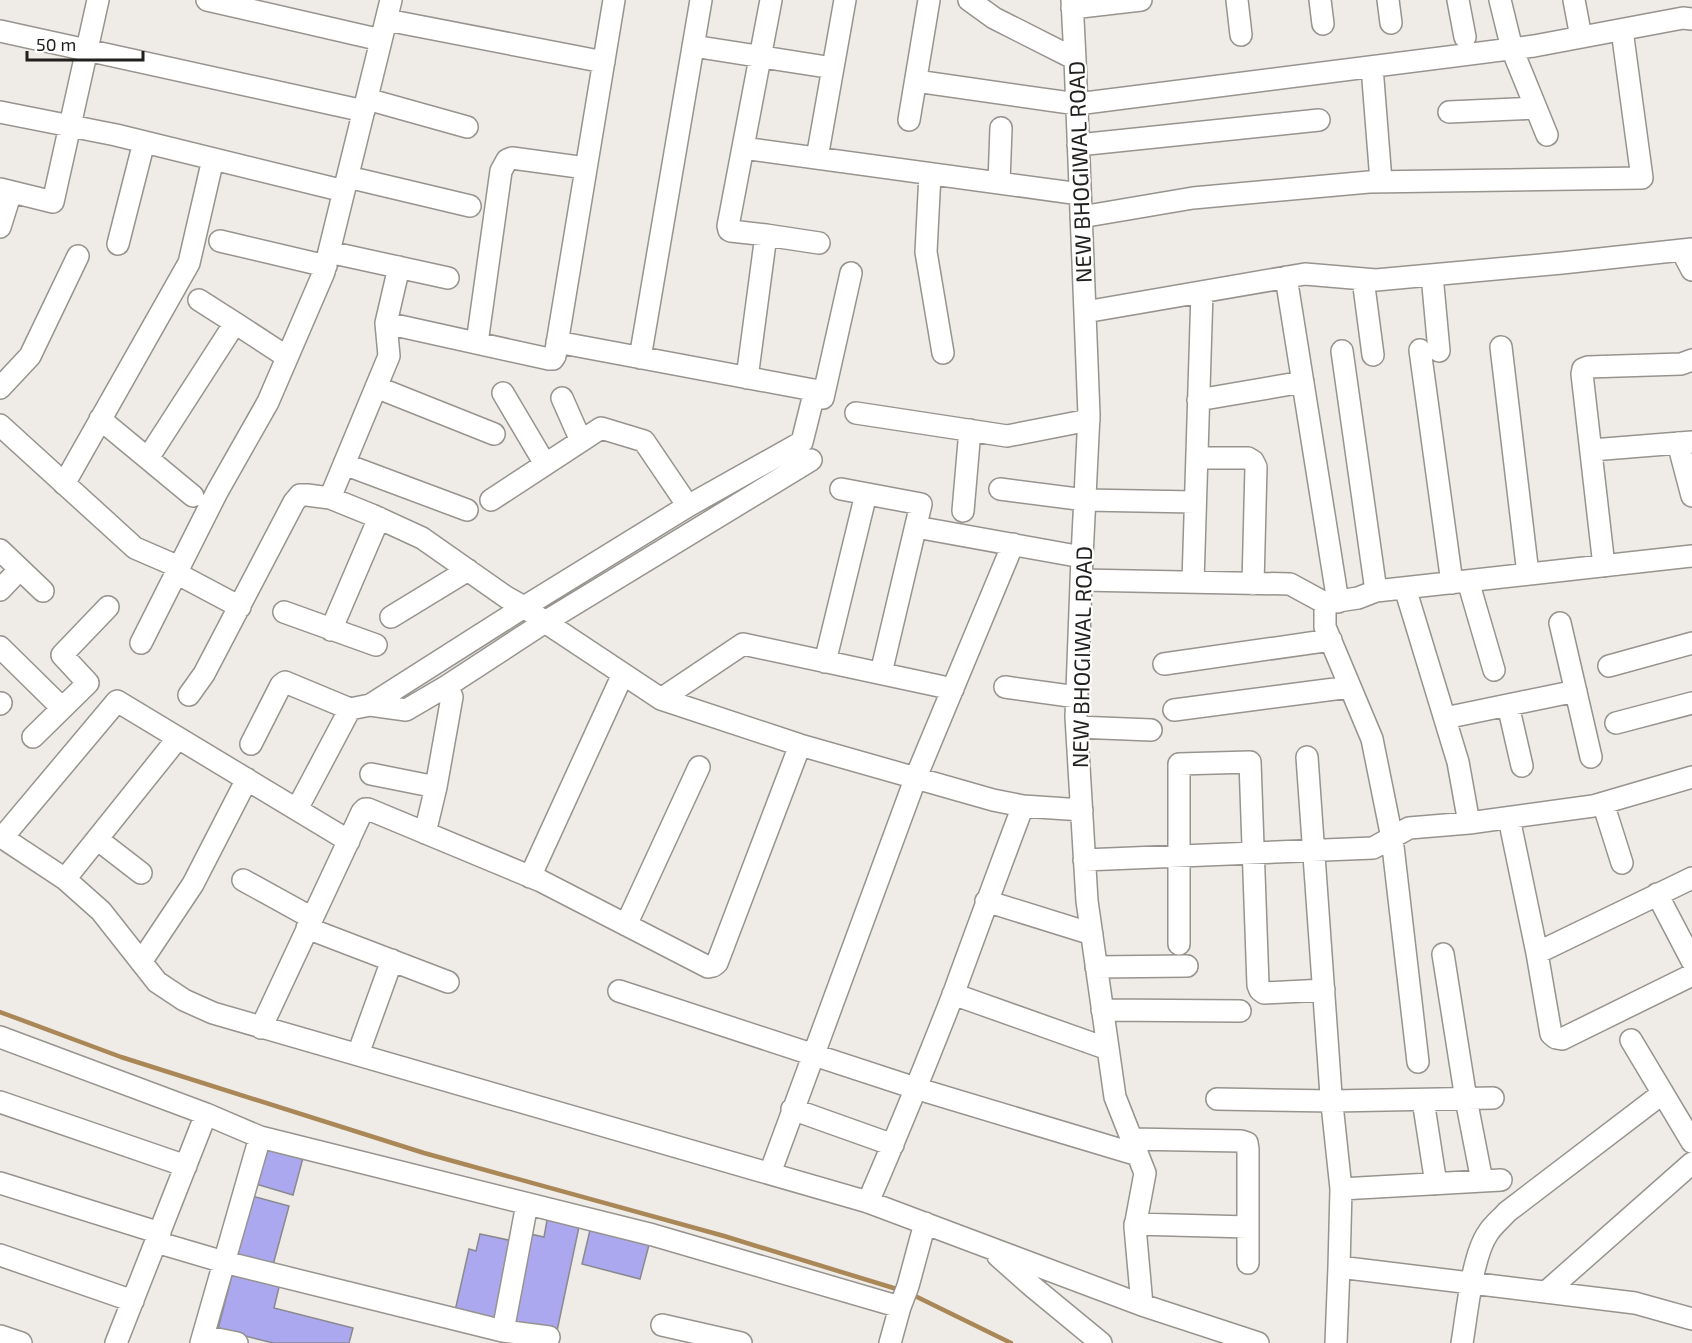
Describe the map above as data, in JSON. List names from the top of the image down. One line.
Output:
{"streets":{"street":["NEW BHOGIWAL ROAD"]},"scale_bar":"50 m"}
